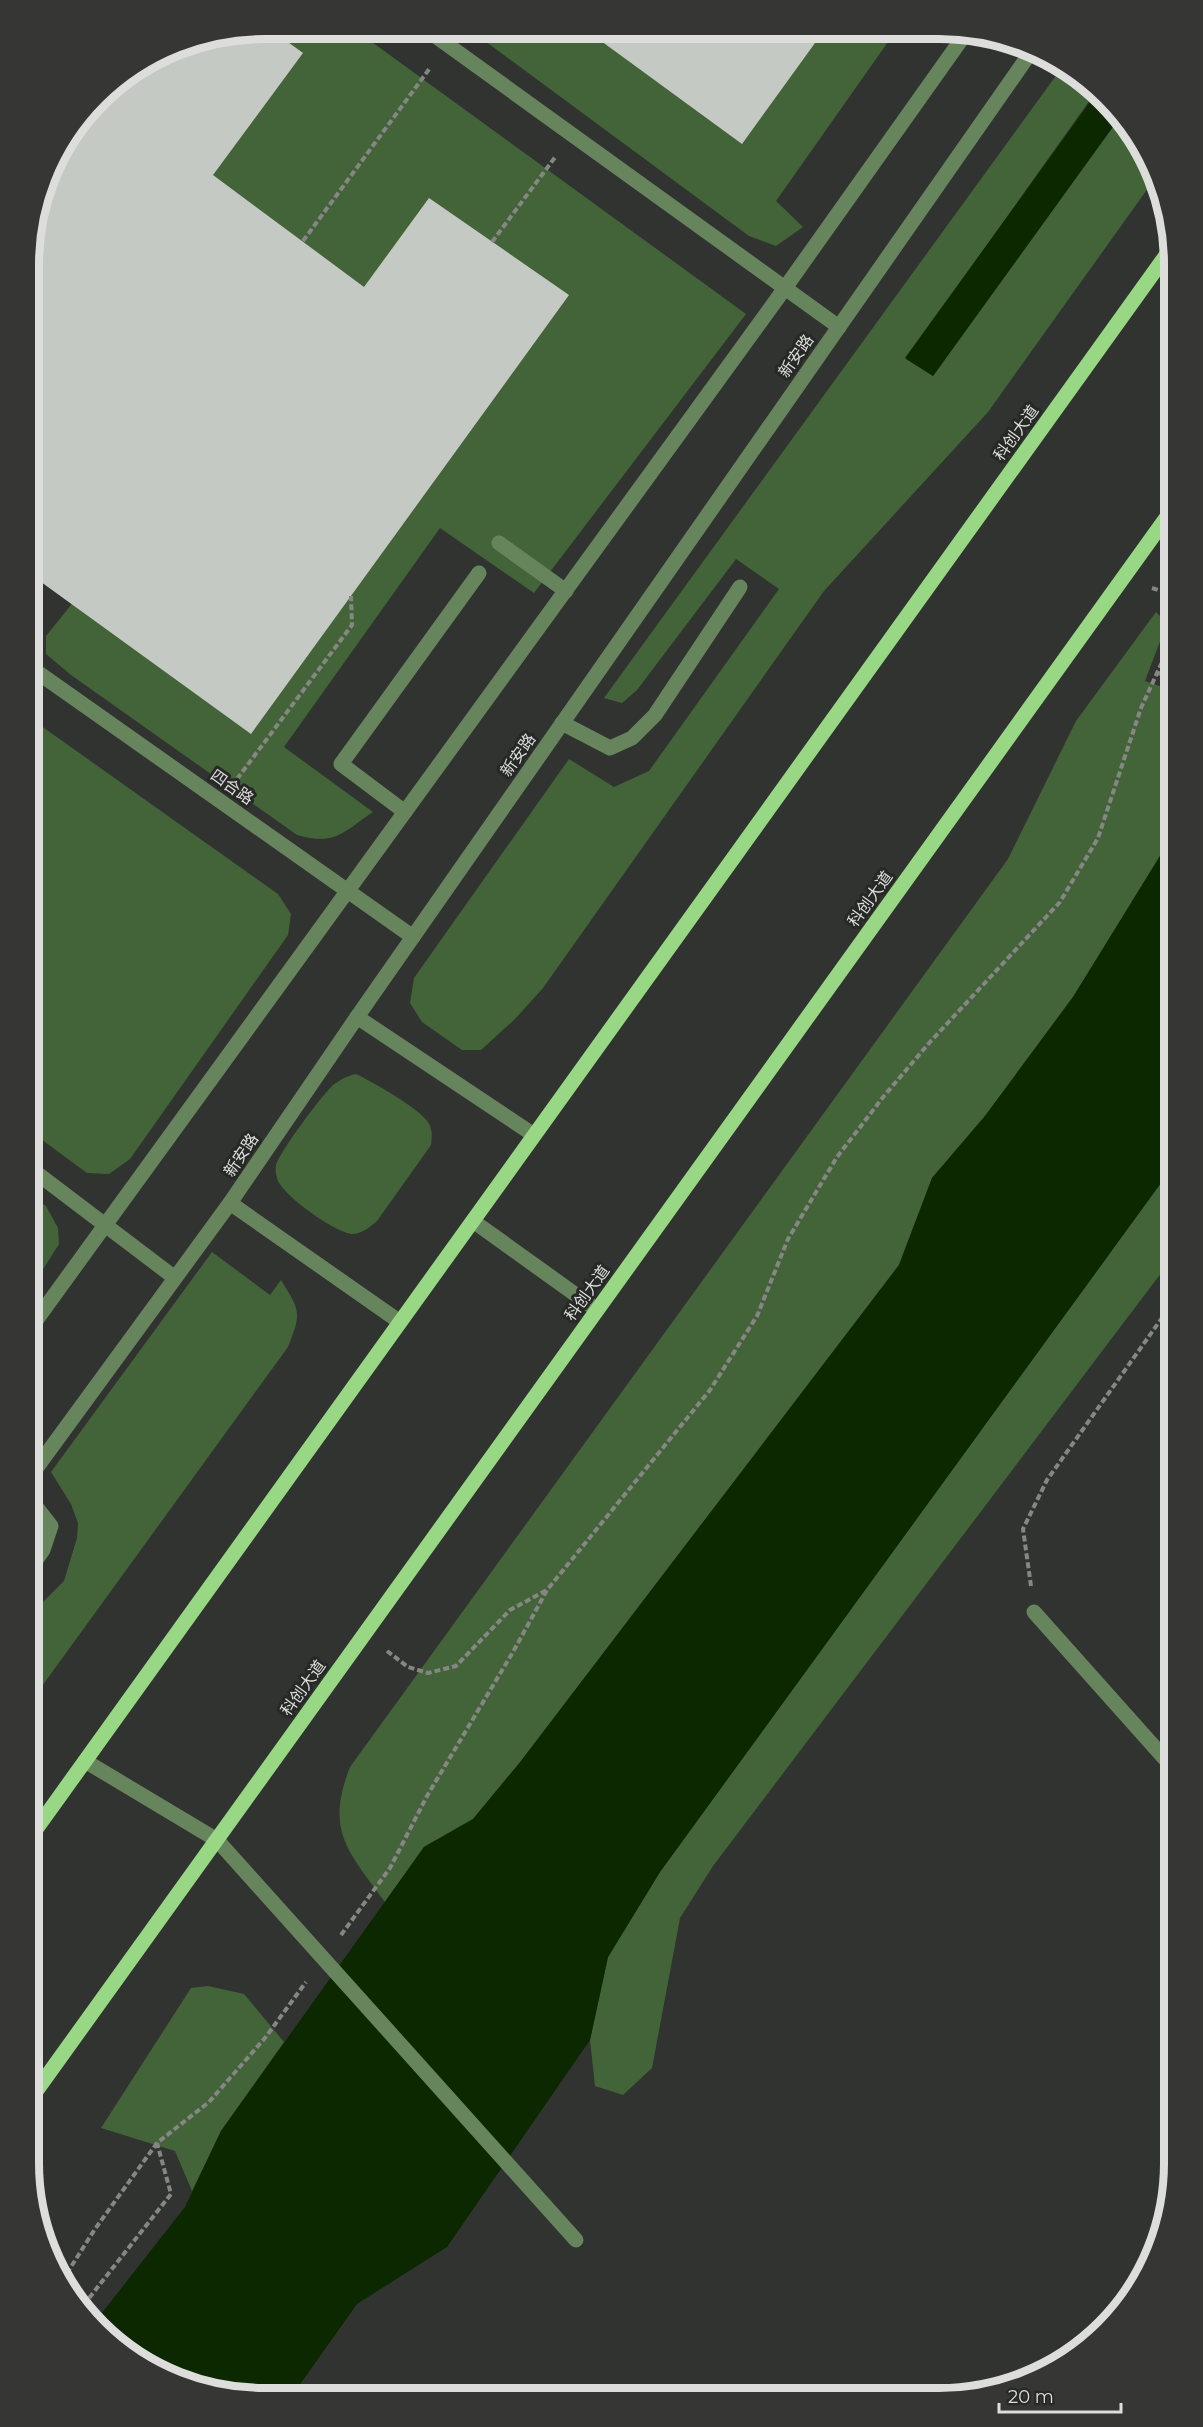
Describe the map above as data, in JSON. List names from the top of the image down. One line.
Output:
{"streets":{"main road":["科创大道"],"street":["新安路","四合路"]},"crossings":[["新安路","四合路"]],"scale_bar":"20 m"}
